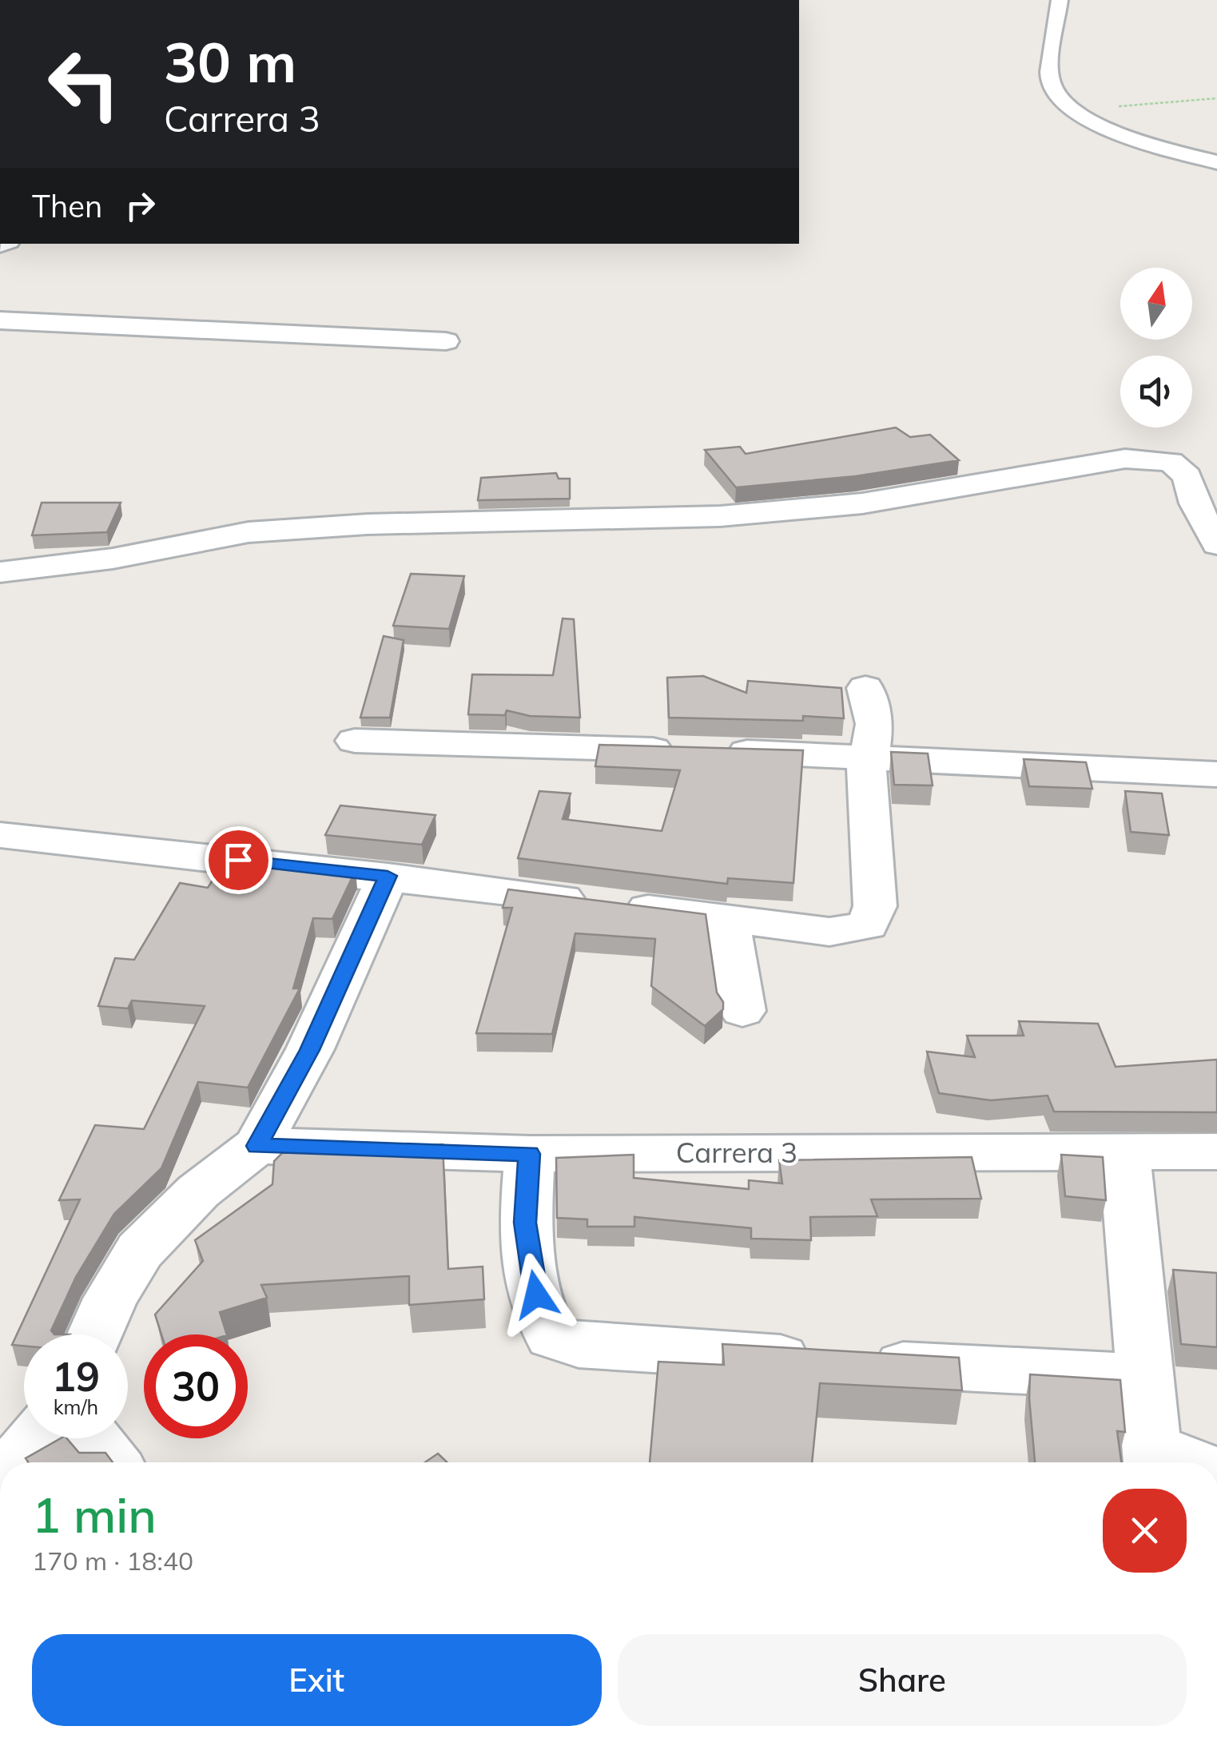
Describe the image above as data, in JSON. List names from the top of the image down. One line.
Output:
{"streets":{"street":["Carrera 3"]},"north":"top","page":{"turn":["30 m","Carrera 3"],"then":"Then","speed":"19 km/h","limit":"30","heading":["1 min","170 m · 18:40"],"buttons":["Exit","Share"]}}
